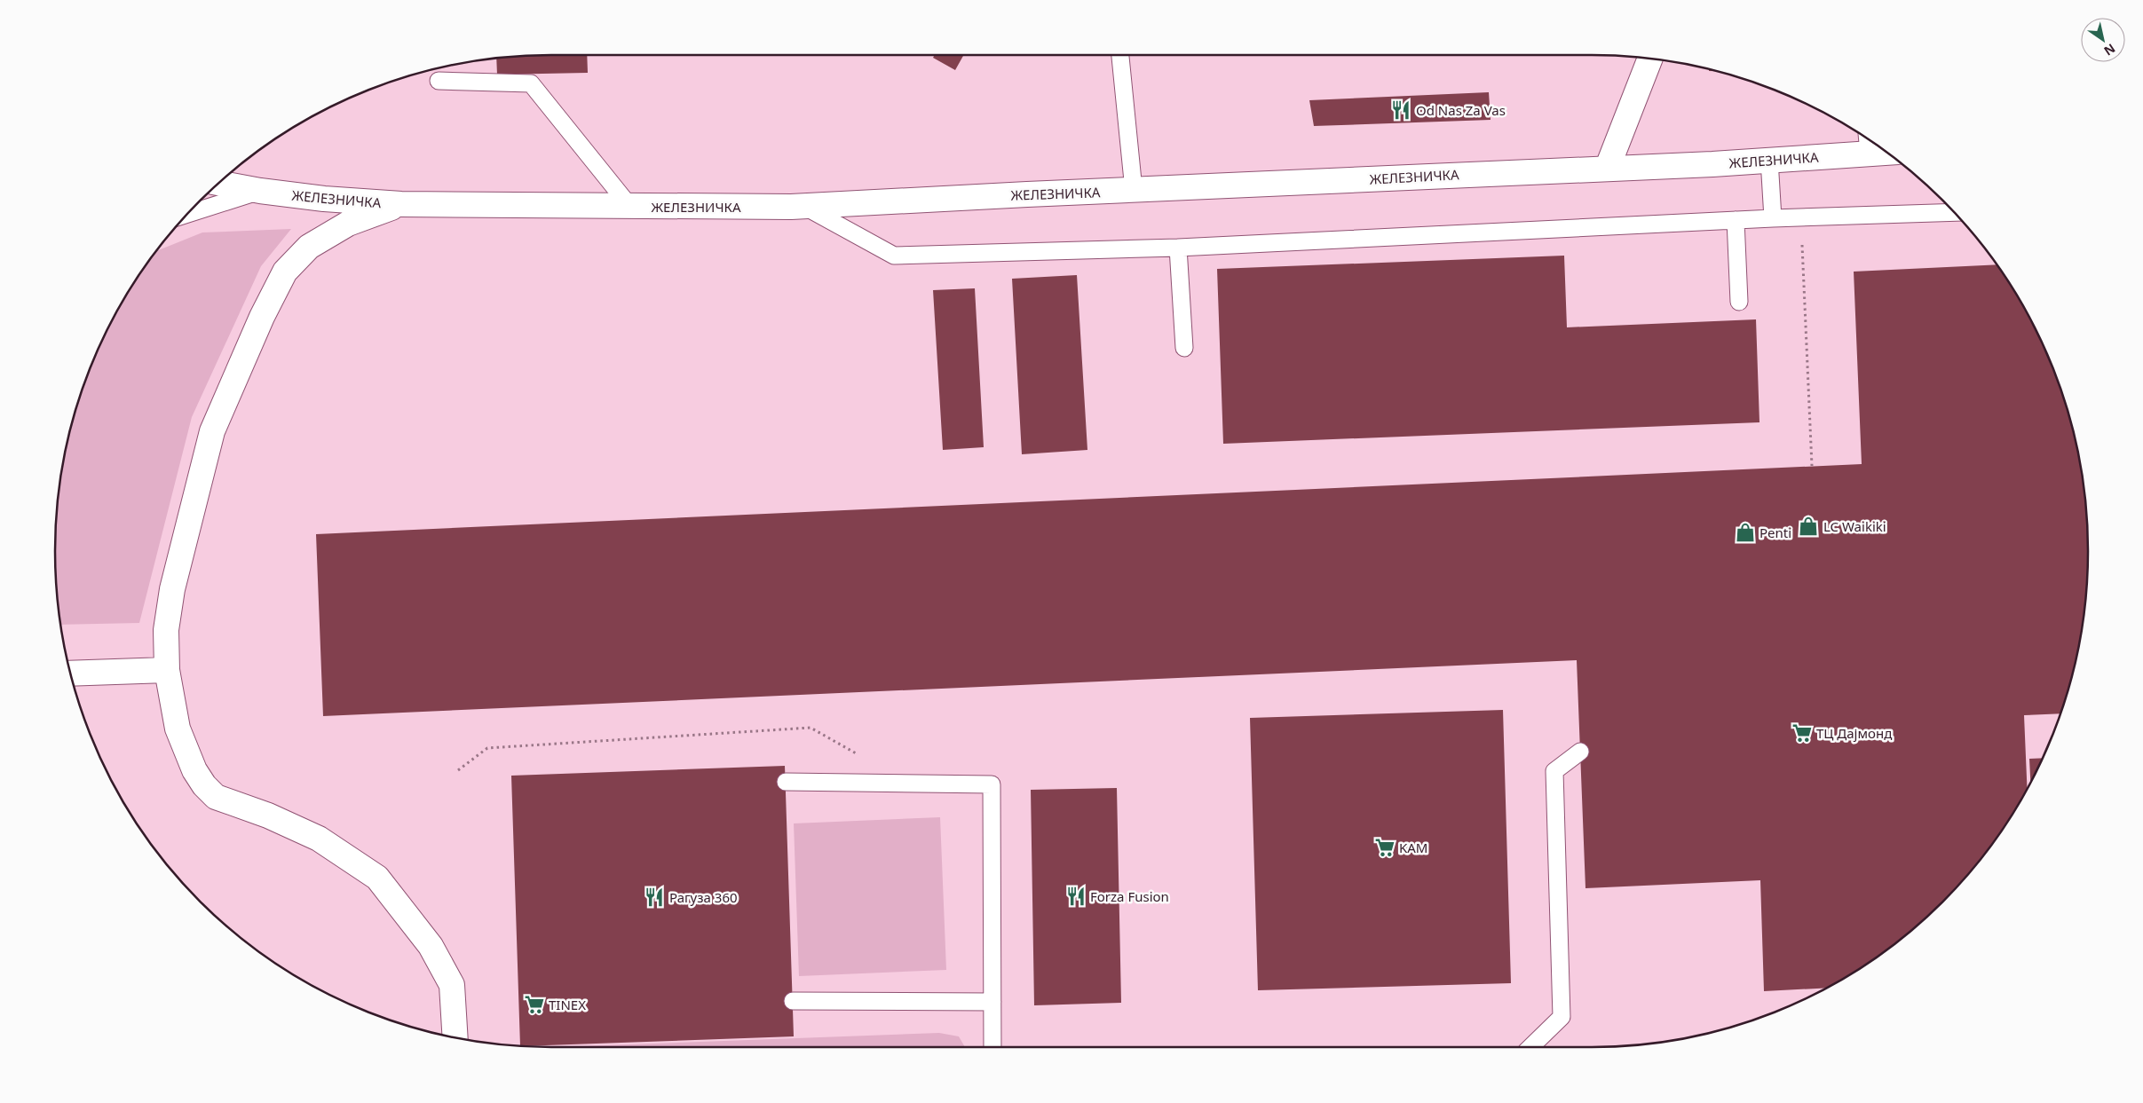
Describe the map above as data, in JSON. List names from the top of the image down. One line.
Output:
{"streets":{"street":["ЖЕЛЕЗНИЧКА"]},"places":{"restaurant":["Od Nas Za Vas","Forza Fusion","Рагуза 360"],"shop":["LC Waikiki","Penti"],"supermarket":["ТЦ Дајмонд","KAM","TINEX"]},"north":"bottom right"}
